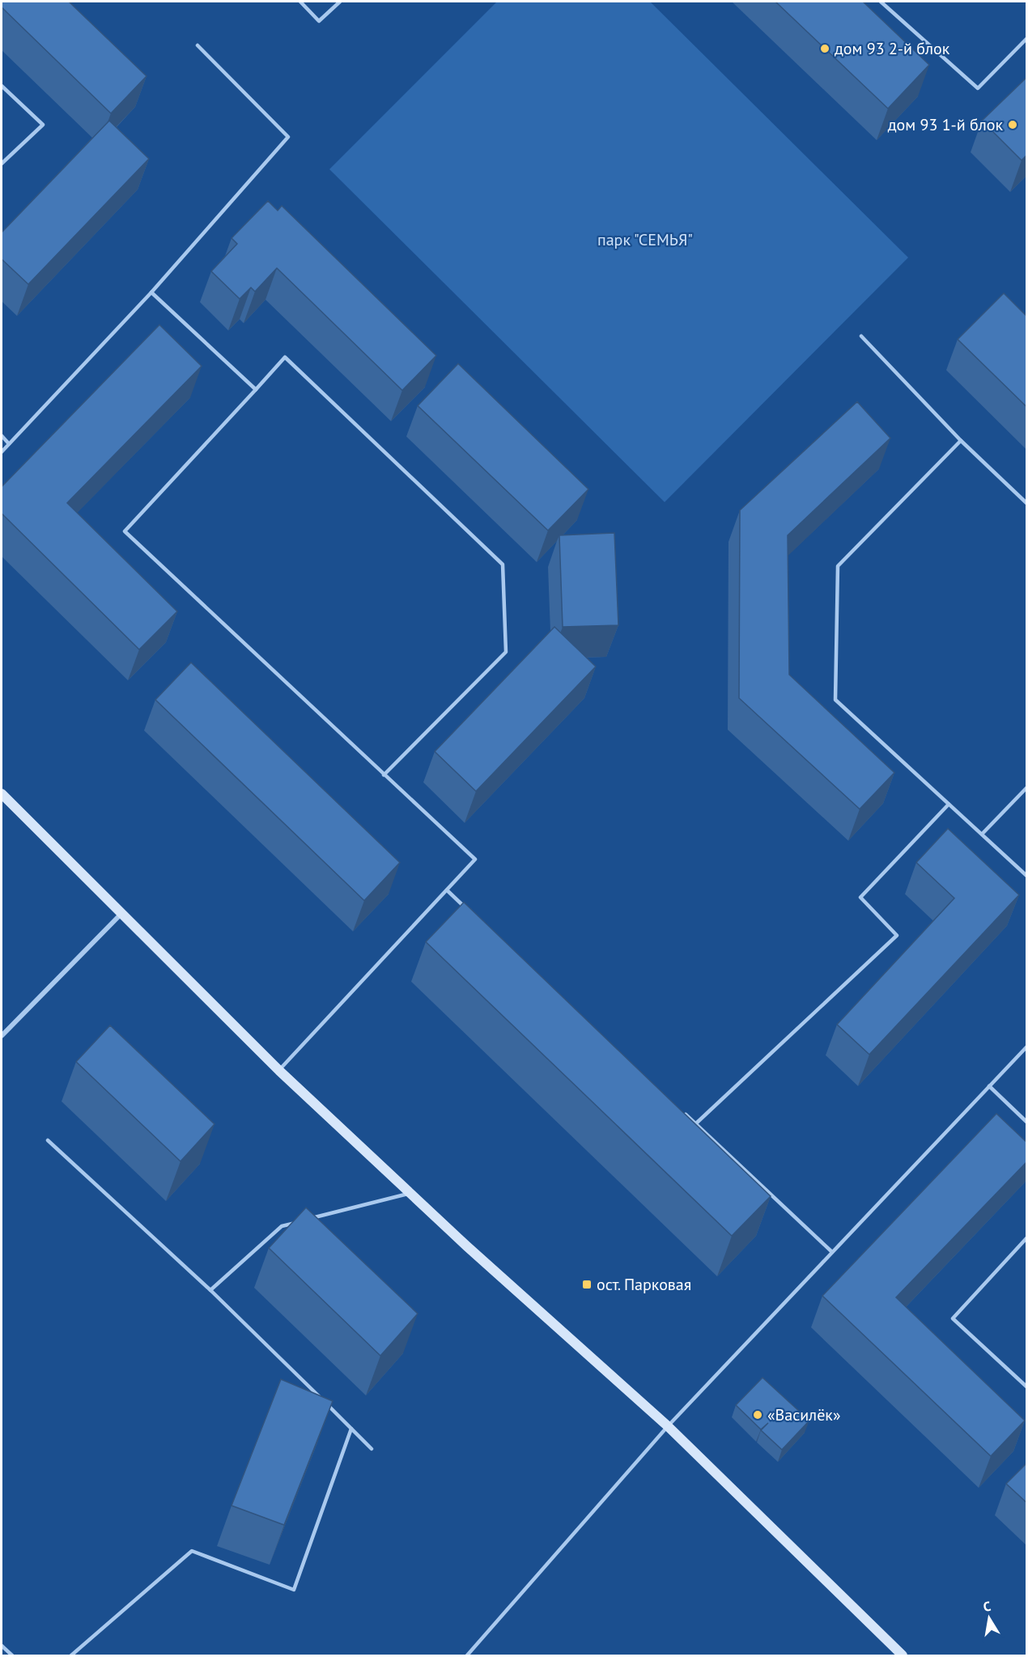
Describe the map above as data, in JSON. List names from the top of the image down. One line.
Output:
{"parks":["парк \"СЕМЬЯ\""],"places":{"other":["дом 93 2-й блок","дом 93 1-й блок","«Василёк»"],"transit":["ост. Парковая"]},"north":"top"}
